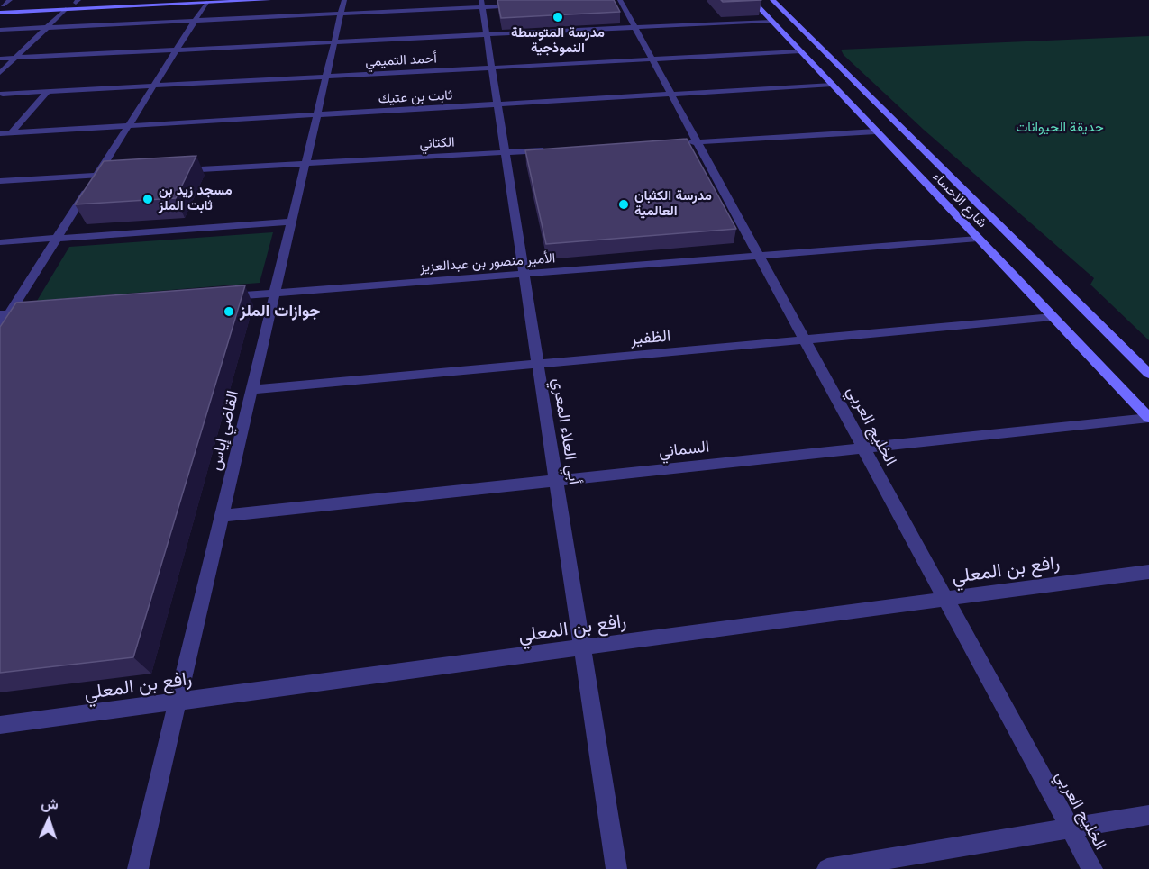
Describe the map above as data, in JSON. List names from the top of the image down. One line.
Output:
{"streets":{"main road":["شارع الاحساء"],"street":["أحمد التميمي","ثابت بن عتيك","الكتاني","الأمير منصور بن عبدالعزيز","الظفير","الخليج العربي","القاضي إياس","أبي العلاء المعري","السماني","رافع بن المعلي"]},"crossings":[["أحمد التميمي","شارع الاحساء"],["أحمد التميمي","الخليج العربي"],["أحمد التميمي","القاضي إياس"],["أحمد التميمي","أبي العلاء المعري"],["ثابت بن عتيك","شارع الاحساء"],["ثابت بن عتيك","الخليج العربي"],["ثابت بن عتيك","القاضي إياس"],["ثابت بن عتيك","أبي العلاء المعري"],["الكتاني","القاضي إياس"],["الكتاني","أبي العلاء المعري"],["شارع الاحساء","الأمير منصور بن عبدالعزيز"],["شارع الاحساء","الظفير"],["شارع الاحساء","السماني"],["الأمير منصور بن عبدالعزيز","الخليج العربي"],["الأمير منصور بن عبدالعزيز","القاضي إياس"],["الأمير منصور بن عبدالعزيز","أبي العلاء المعري"],["الظفير","الخليج العربي"],["الظفير","القاضي إياس"],["الظفير","أبي العلاء المعري"],["الخليج العربي","السماني"],["الخليج العربي","رافع بن المعلي"],["القاضي إياس","السماني"],["القاضي إياس","رافع بن المعلي"],["أبي العلاء المعري","السماني"],["أبي العلاء المعري","رافع بن المعلي"]],"parks":["حديقة الحيوانات"],"places":["مدرسة المتوسطة النموذجية","مسجد زيد بن ثابت الملز","مدرسة الكثبان العالمية","جوازات الملز"],"north":"top"}
